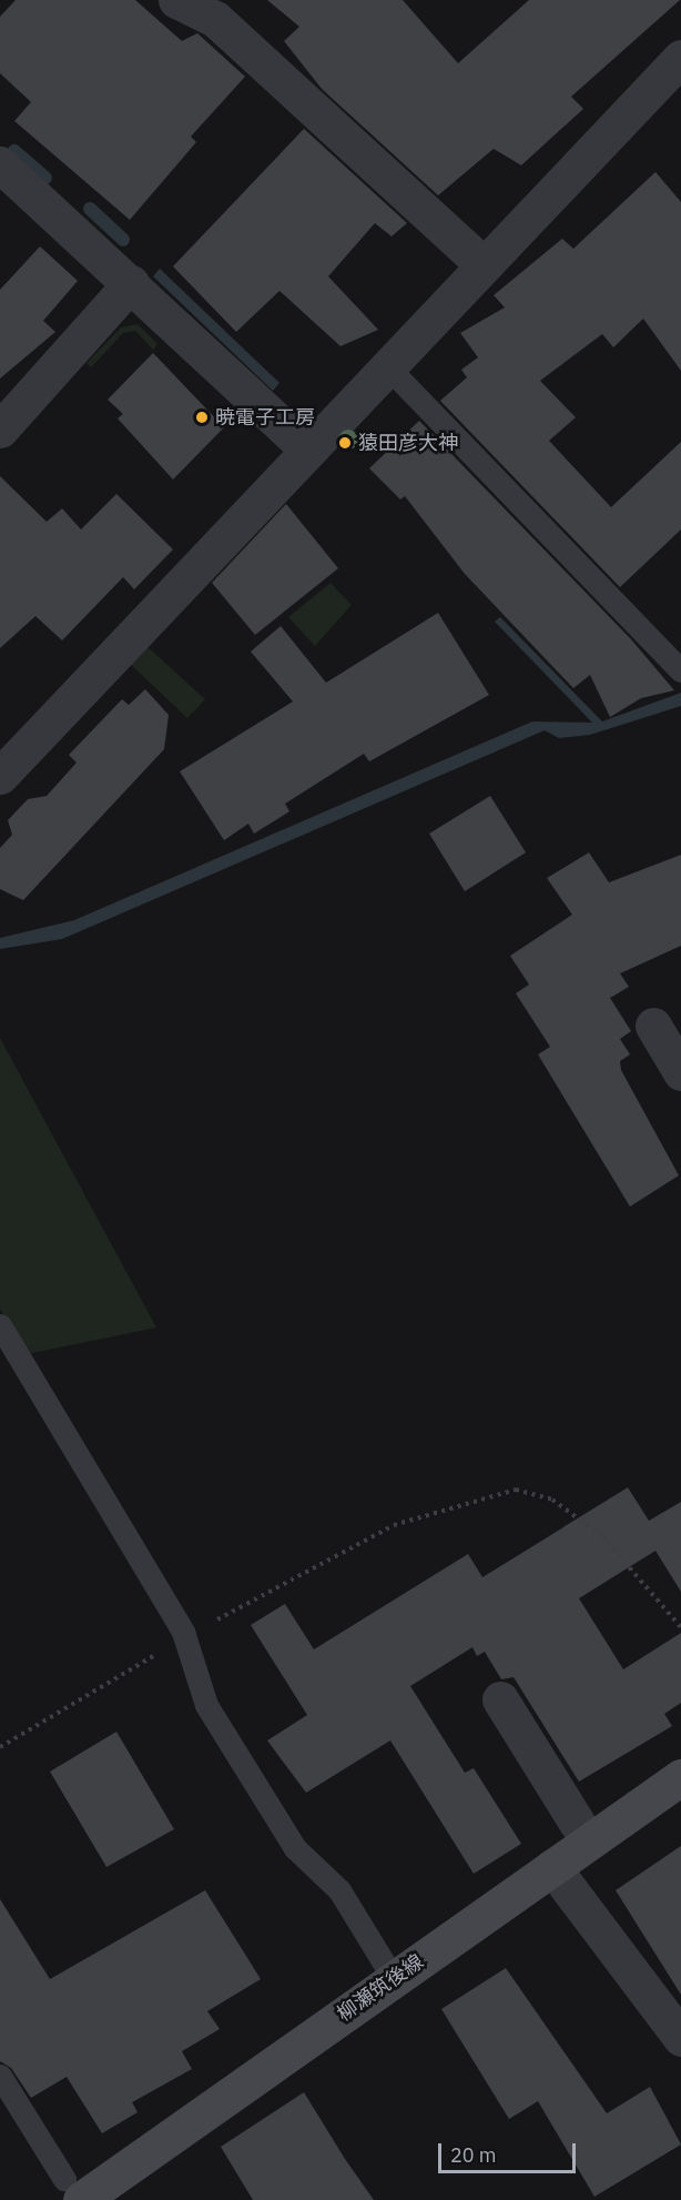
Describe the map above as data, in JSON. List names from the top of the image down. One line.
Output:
{"streets":{"main road":["柳瀬筑後線"]},"places":["暁電子工房","猿田彦大神"],"scale_bar":"20 m"}
